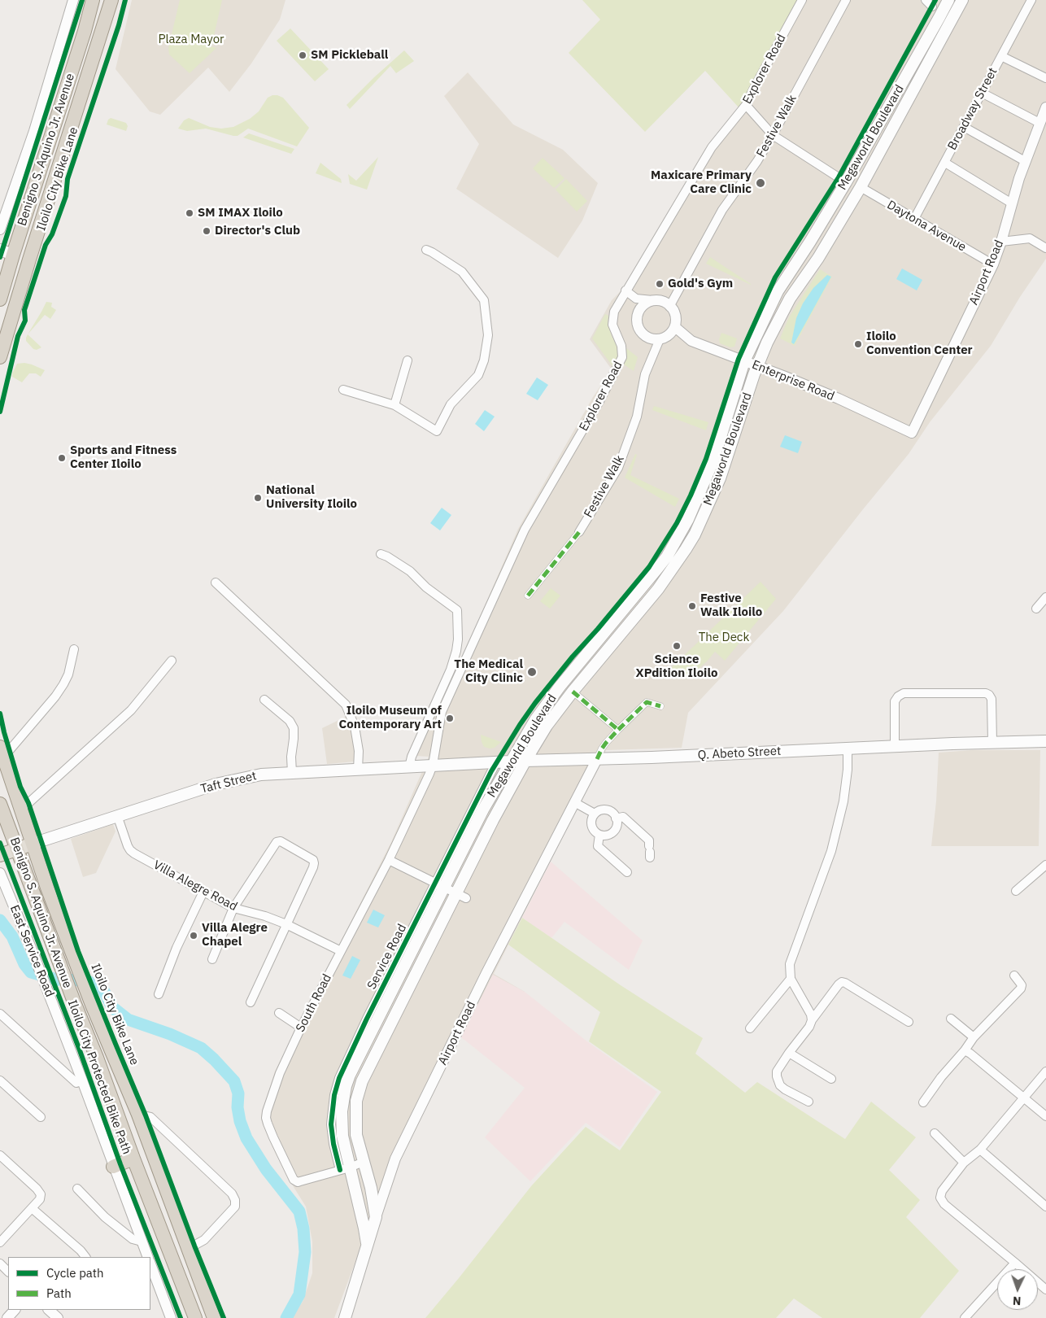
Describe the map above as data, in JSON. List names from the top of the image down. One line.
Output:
{"streets":{"highway":["Benigno S. Aquino Jr. Avenue"],"main road":["Megaworld Boulevard","Airport Road","Q. Abeto Street","Taft Street"],"street":["Explorer Road","Broadway Street","Festive Walk","Daytona Avenue","Enterprise Road","Villa Alegre Road","East Service Road","Service Road","South Road"],"cycle path":["Iloilo City Bike Lane","Iloilo City Protected Bike Path"]},"crossings":[["Explorer Road","Q. Abeto Street"],["Explorer Road","Taft Street"],["Explorer Road","South Road"],["Broadway Street","Daytona Avenue"],["Megaworld Boulevard","Daytona Avenue"],["Megaworld Boulevard","Airport Road"],["Megaworld Boulevard","Enterprise Road"],["Megaworld Boulevard","Q. Abeto Street"],["Megaworld Boulevard","Service Road"],["Megaworld Boulevard","South Road"],["Benigno S. Aquino Jr. Avenue","Taft Street"],["Daytona Avenue","Airport Road"],["Airport Road","Enterprise Road"],["Airport Road","Q. Abeto Street"],["Q. Abeto Street","Taft Street"],["Q. Abeto Street","Service Road"],["Q. Abeto Street","South Road"],["Taft Street","Villa Alegre Road"],["Taft Street","South Road"],["Villa Alegre Road","South Road"],["Service Road","South Road"]],"parks":["Plaza Mayor","The Deck"],"places":["SM Pickleball","Maxicare Primary Care Clinic","SM IMAX Iloilo","Director's Club","Gold's Gym","Iloilo Convention Center","Sports and Fitness Center Iloilo","National University Iloilo","Festive Walk Iloilo","Science XPdition Iloilo","The Medical City Clinic","Iloilo Museum of Contemporary Art","Villa Alegre Chapel"],"legend":["Cycle path","Path"],"north":"bottom"}
